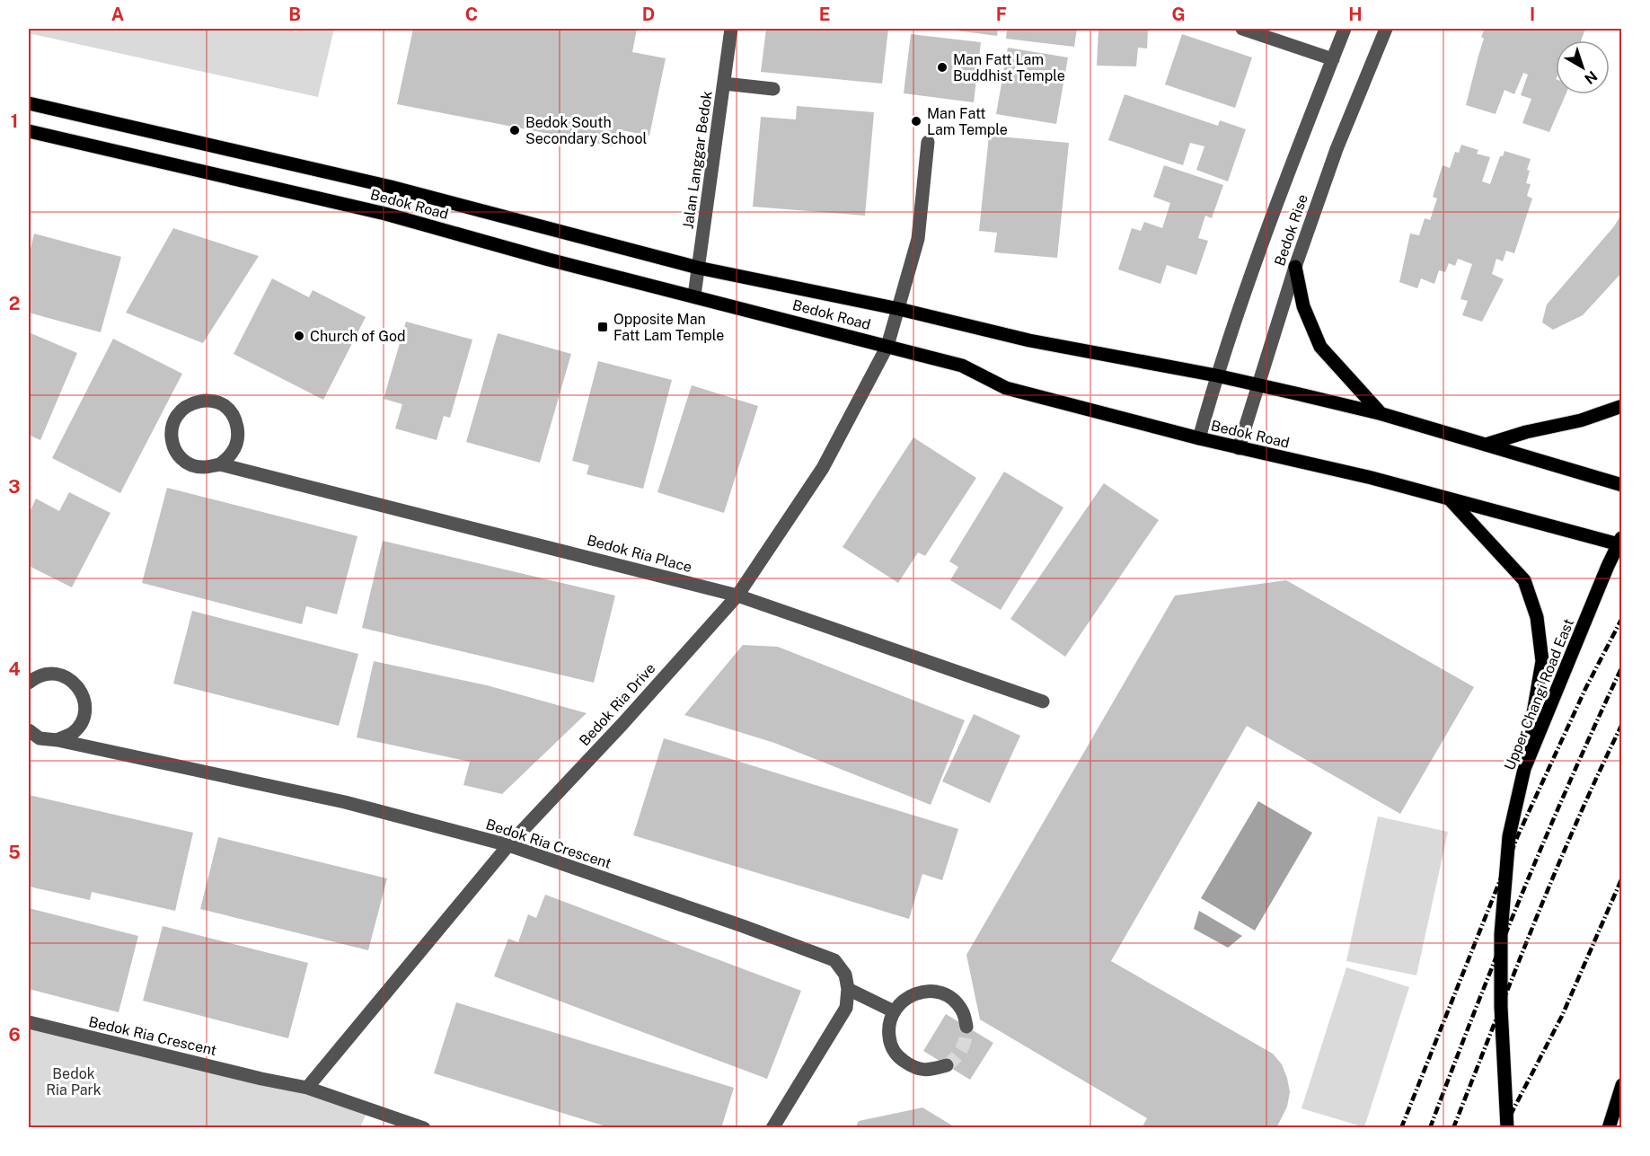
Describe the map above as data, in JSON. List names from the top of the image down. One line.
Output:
{"streets":{"main road":["Bedok Road","Upper Changi Road East"],"street":["Jalan Langgar Bedok","Bedok Rise","Bedok Ria Place","Bedok Ria Drive","Bedok Ria Crescent"]},"crossings":[["Jalan Langgar Bedok","Bedok Road"],["Bedok Road","Bedok Rise"],["Bedok Road","Upper Changi Road East"],["Bedok Road","Bedok Ria Drive"],["Bedok Ria Place","Bedok Ria Drive"],["Bedok Ria Drive","Bedok Ria Crescent"]],"parks":["Bedok Ria Park"],"places":{"other":["Man Fatt Lam Buddhist Temple","Man Fatt Lam Temple","Bedok South Secondary School","Church of God"],"transit":["Opposite Man Fatt Lam Temple"]},"north":"bottom right","grid":{"columns":["A","B","C","D","E","F","G","H","I"],"rows":["1","2","3","4","5","6"]}}
